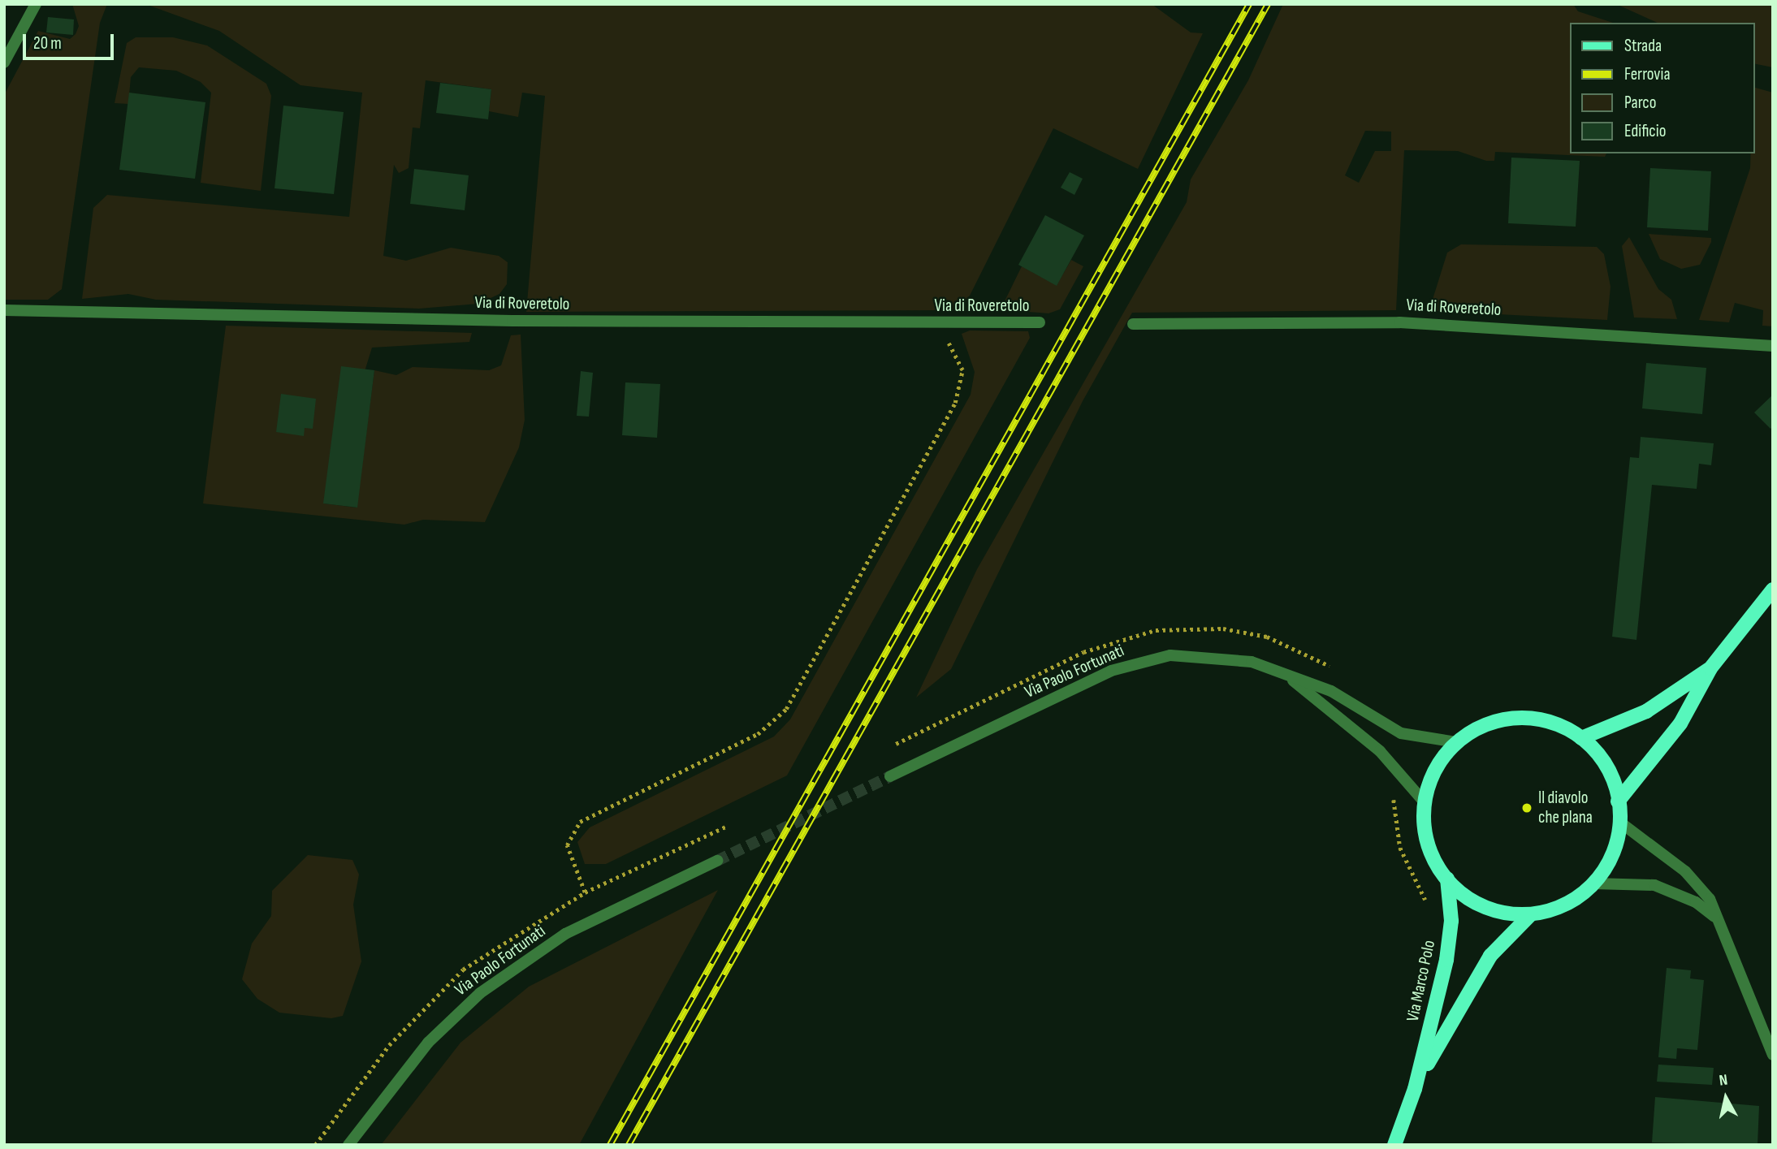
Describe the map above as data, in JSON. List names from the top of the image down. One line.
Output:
{"streets":{"main road":["Via Marco Polo"],"street":["Via di Roveretolo","Via Paolo Fortunati"]},"crossings":[["Via Paolo Fortunati","Via Marco Polo"]],"places":["Il diavolo che plana"],"legend":["Strada","Ferrovia","Parco","Edificio"],"scale_bar":"20 m","north":"top"}
